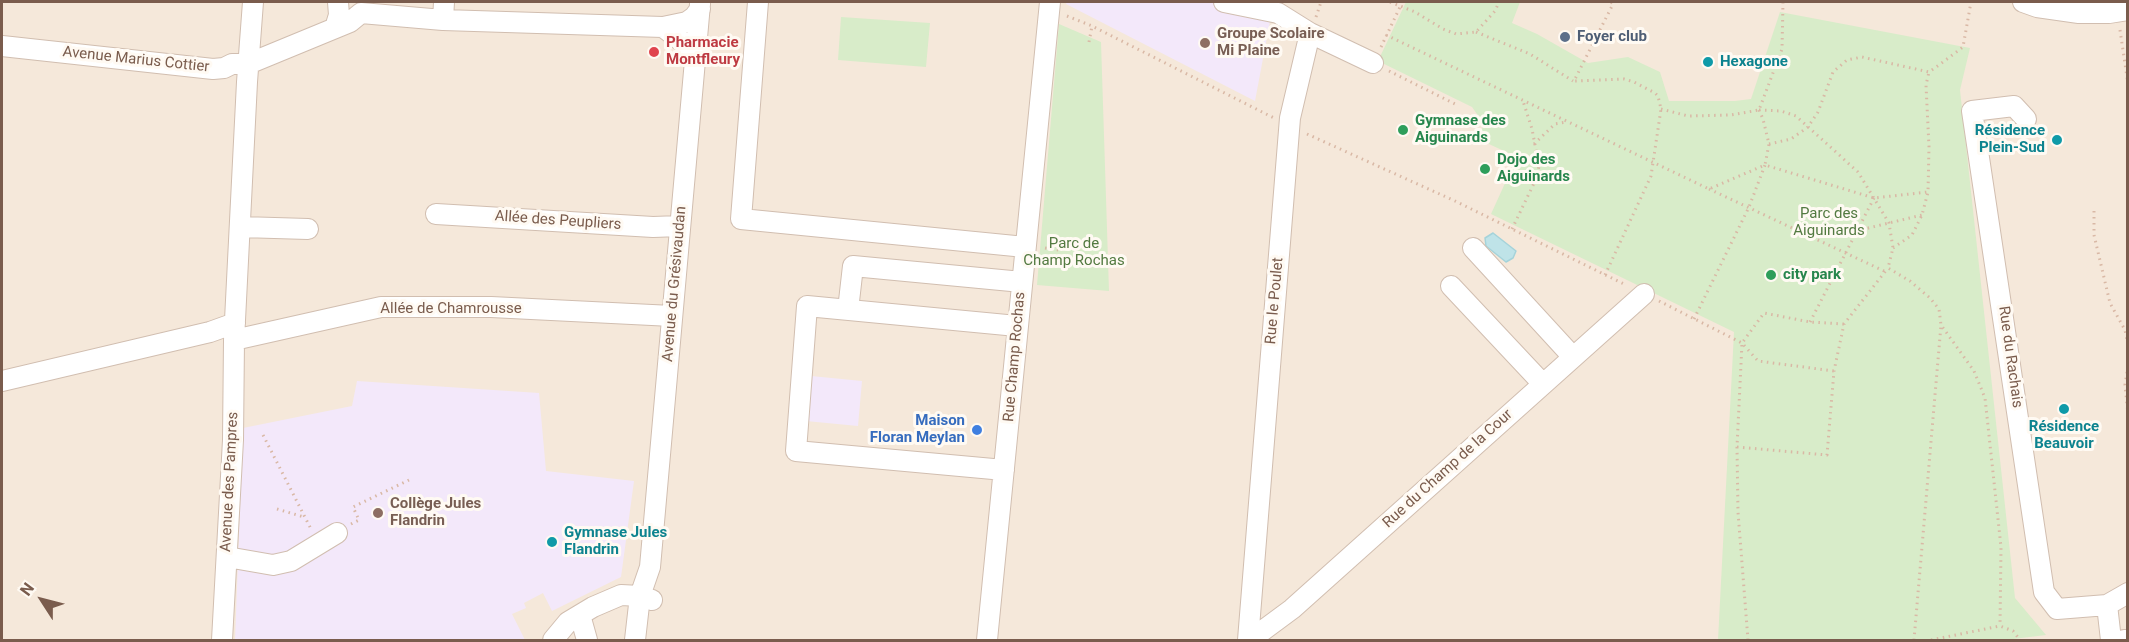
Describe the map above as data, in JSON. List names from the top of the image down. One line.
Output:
{"streets":{"street":["Avenue Marius Cottier","Allée des Peupliers","Avenue du Grésivaudan","Rue le Poulet","Allée de Chamrousse","Rue Champ Rochas","Rue du Rachais","Rue du Champ de la Cour","Avenue des Pampres"]},"crossings":[["Avenue Marius Cottier","Avenue des Pampres"],["Allée des Peupliers","Avenue du Grésivaudan"],["Avenue du Grésivaudan","Allée de Chamrousse"],["Rue le Poulet","Rue du Champ de la Cour"],["Allée de Chamrousse","Avenue des Pampres"]],"parks":["Parc des Aiguinards","Parc de Champ Rochas"],"places":["Foyer club","Groupe Scolaire Mi Plaine","Pharmacie Montfleury","Hexagone","Gymnase des Aiguinards","Résidence Plein-Sud","Dojo des Aiguinards","city park","Résidence Beauvoir","Maison Floran Meylan","Collège Jules Flandrin","Gymnase Jules Flandrin"],"north":"top left"}
